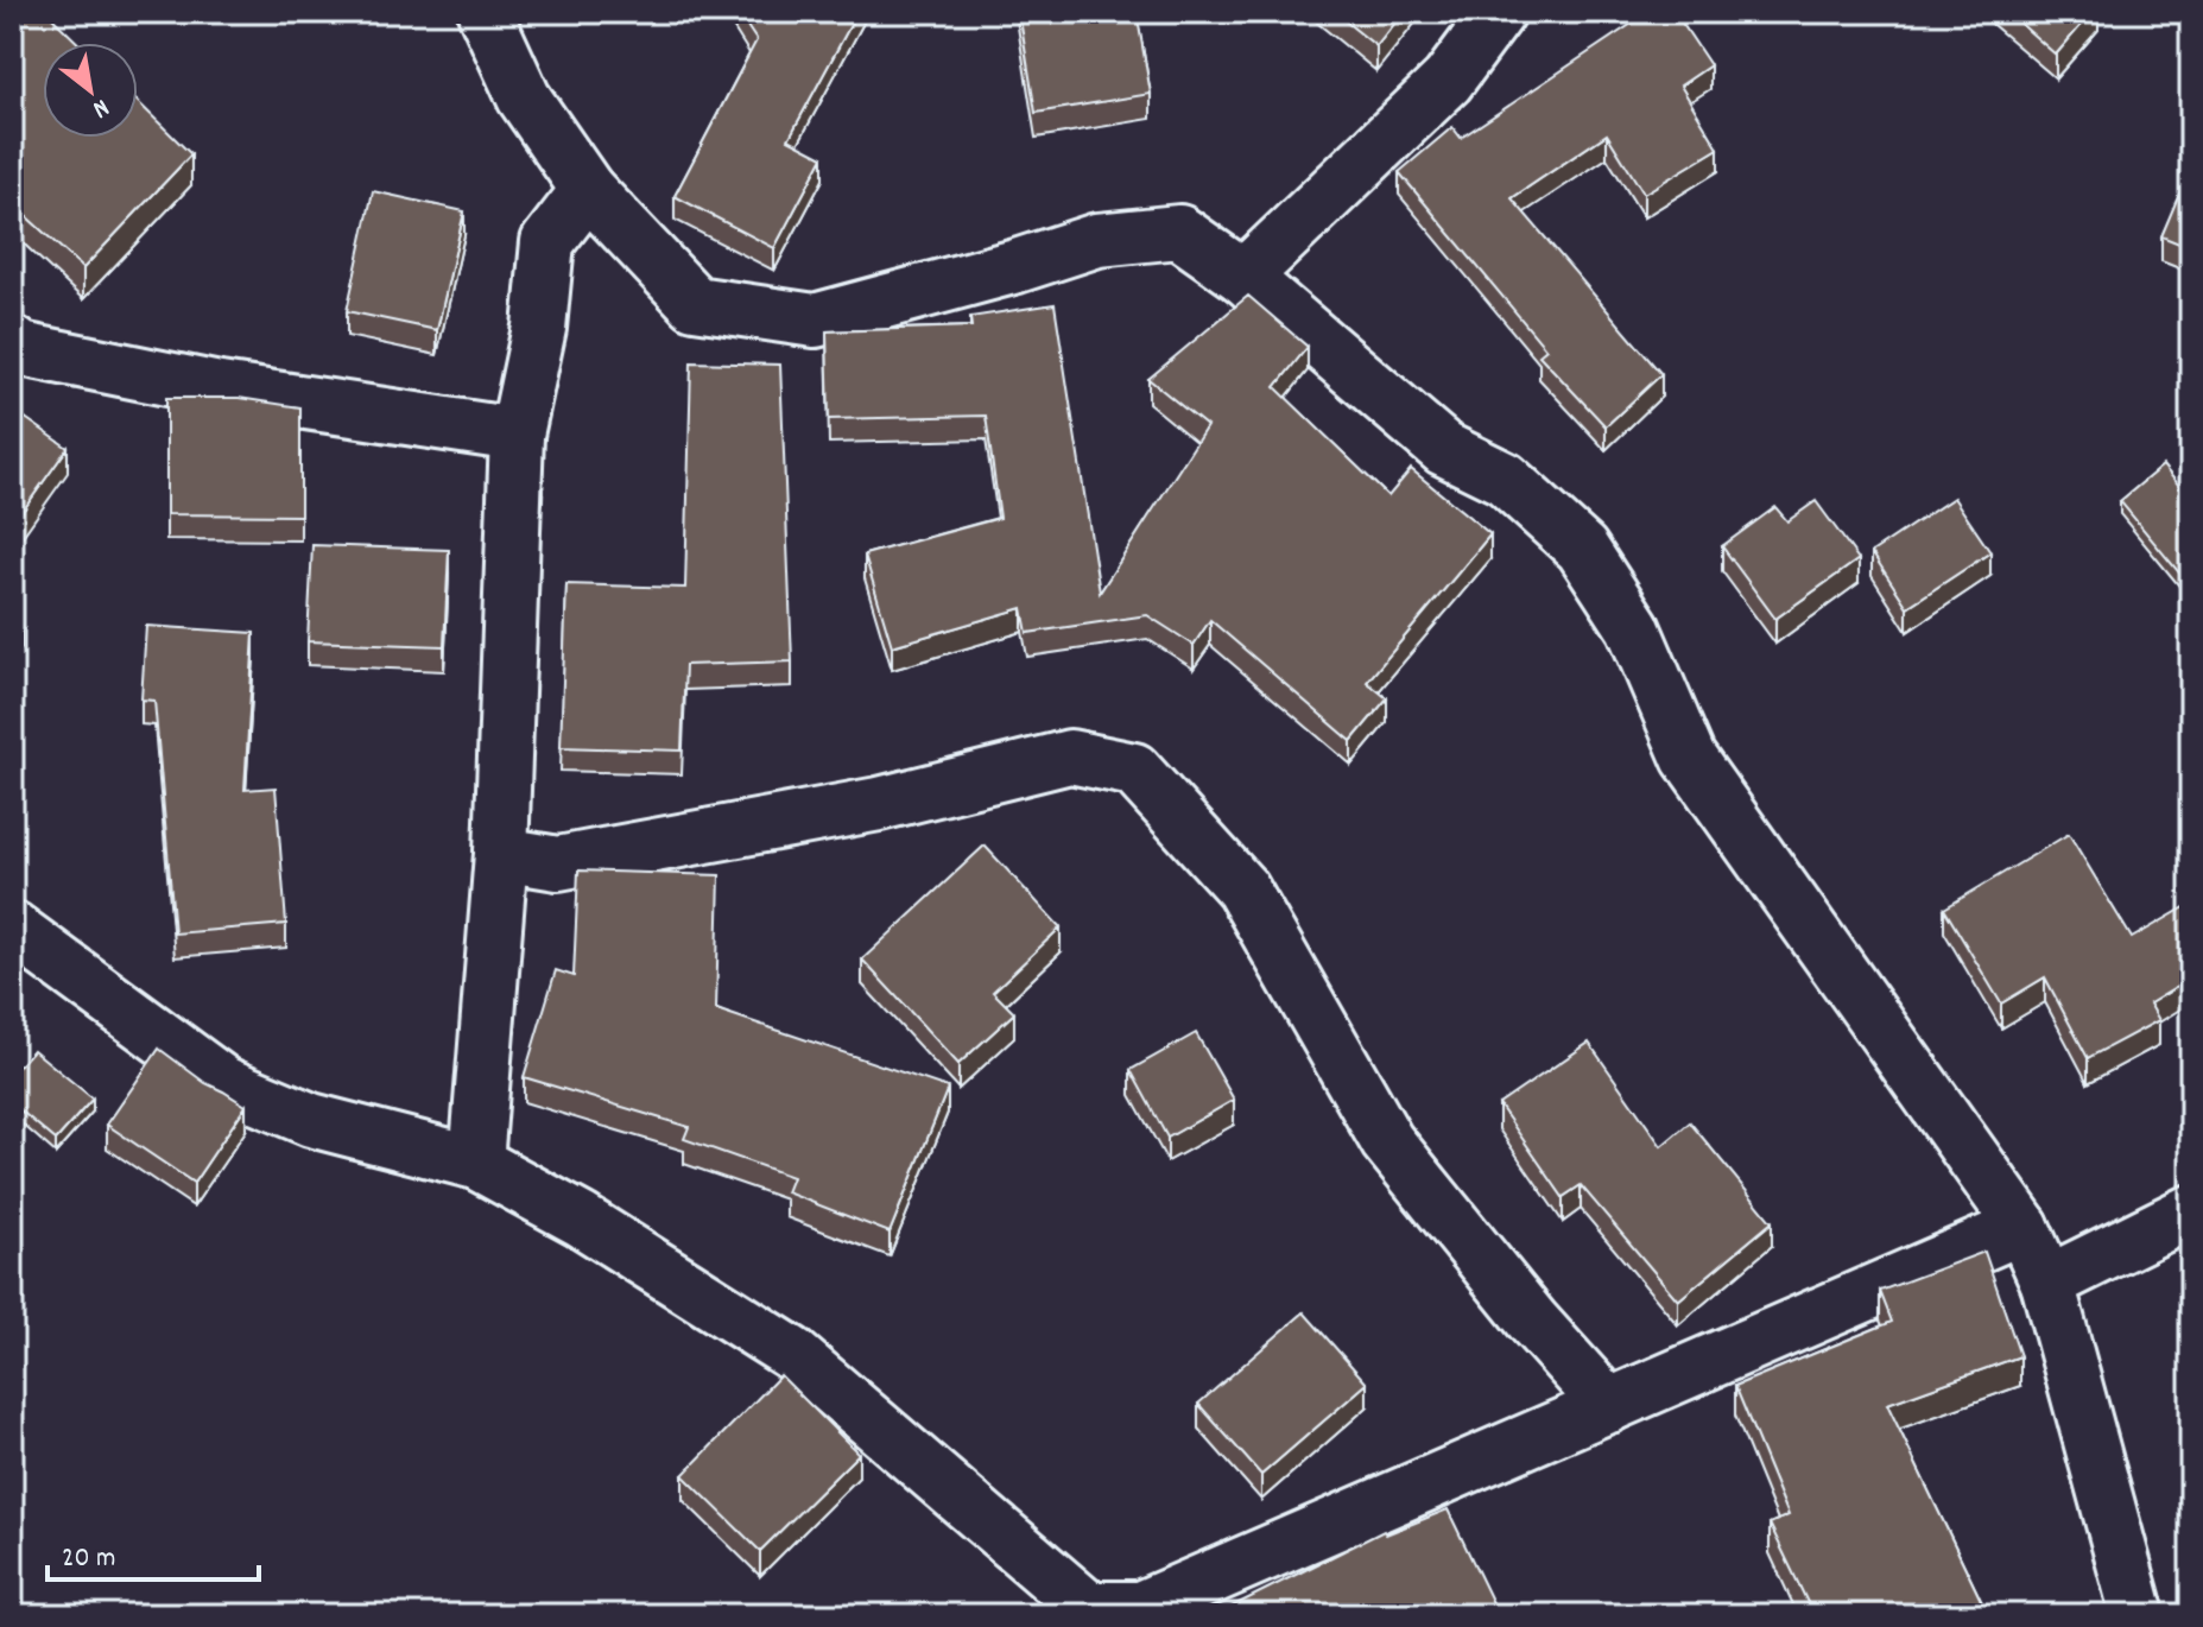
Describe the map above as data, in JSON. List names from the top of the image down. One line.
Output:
{"scale_bar":"20 m","north":"bottom right"}
